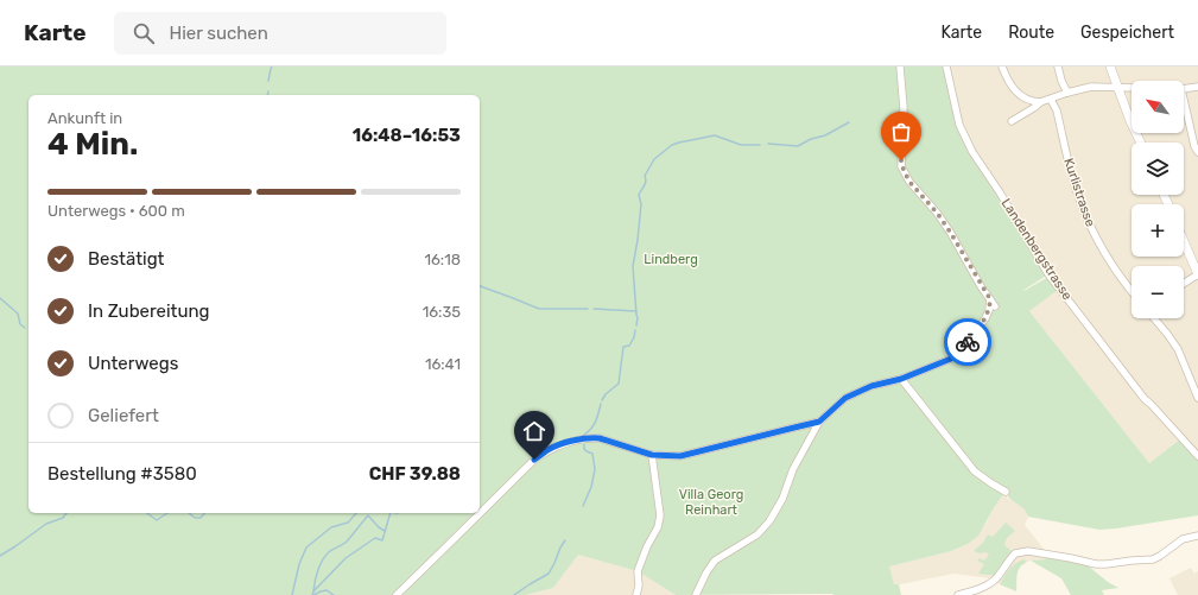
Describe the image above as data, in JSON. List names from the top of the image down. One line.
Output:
{"streets":{"street":["Kurlistrasse","Landenbergstrasse"]},"parks":["Lindberg","Villa Georg Reinhart"],"north":"top left","page":{"header":"Karte","search":"Hier suchen","nav":["Karte","Route","Gespeichert"],"map_buttons":["+","−"],"heading":["4 Min.","Ankunft in","16:48–16:53"],"panel":["Bestellung #3580","CHF 39.88"],"bar":"Unterwegs · 600 m","list":[["Bestätigt","16:18"],["In Zubereitung","16:35"],["Unterwegs","16:41"],"Geliefert"]}}
